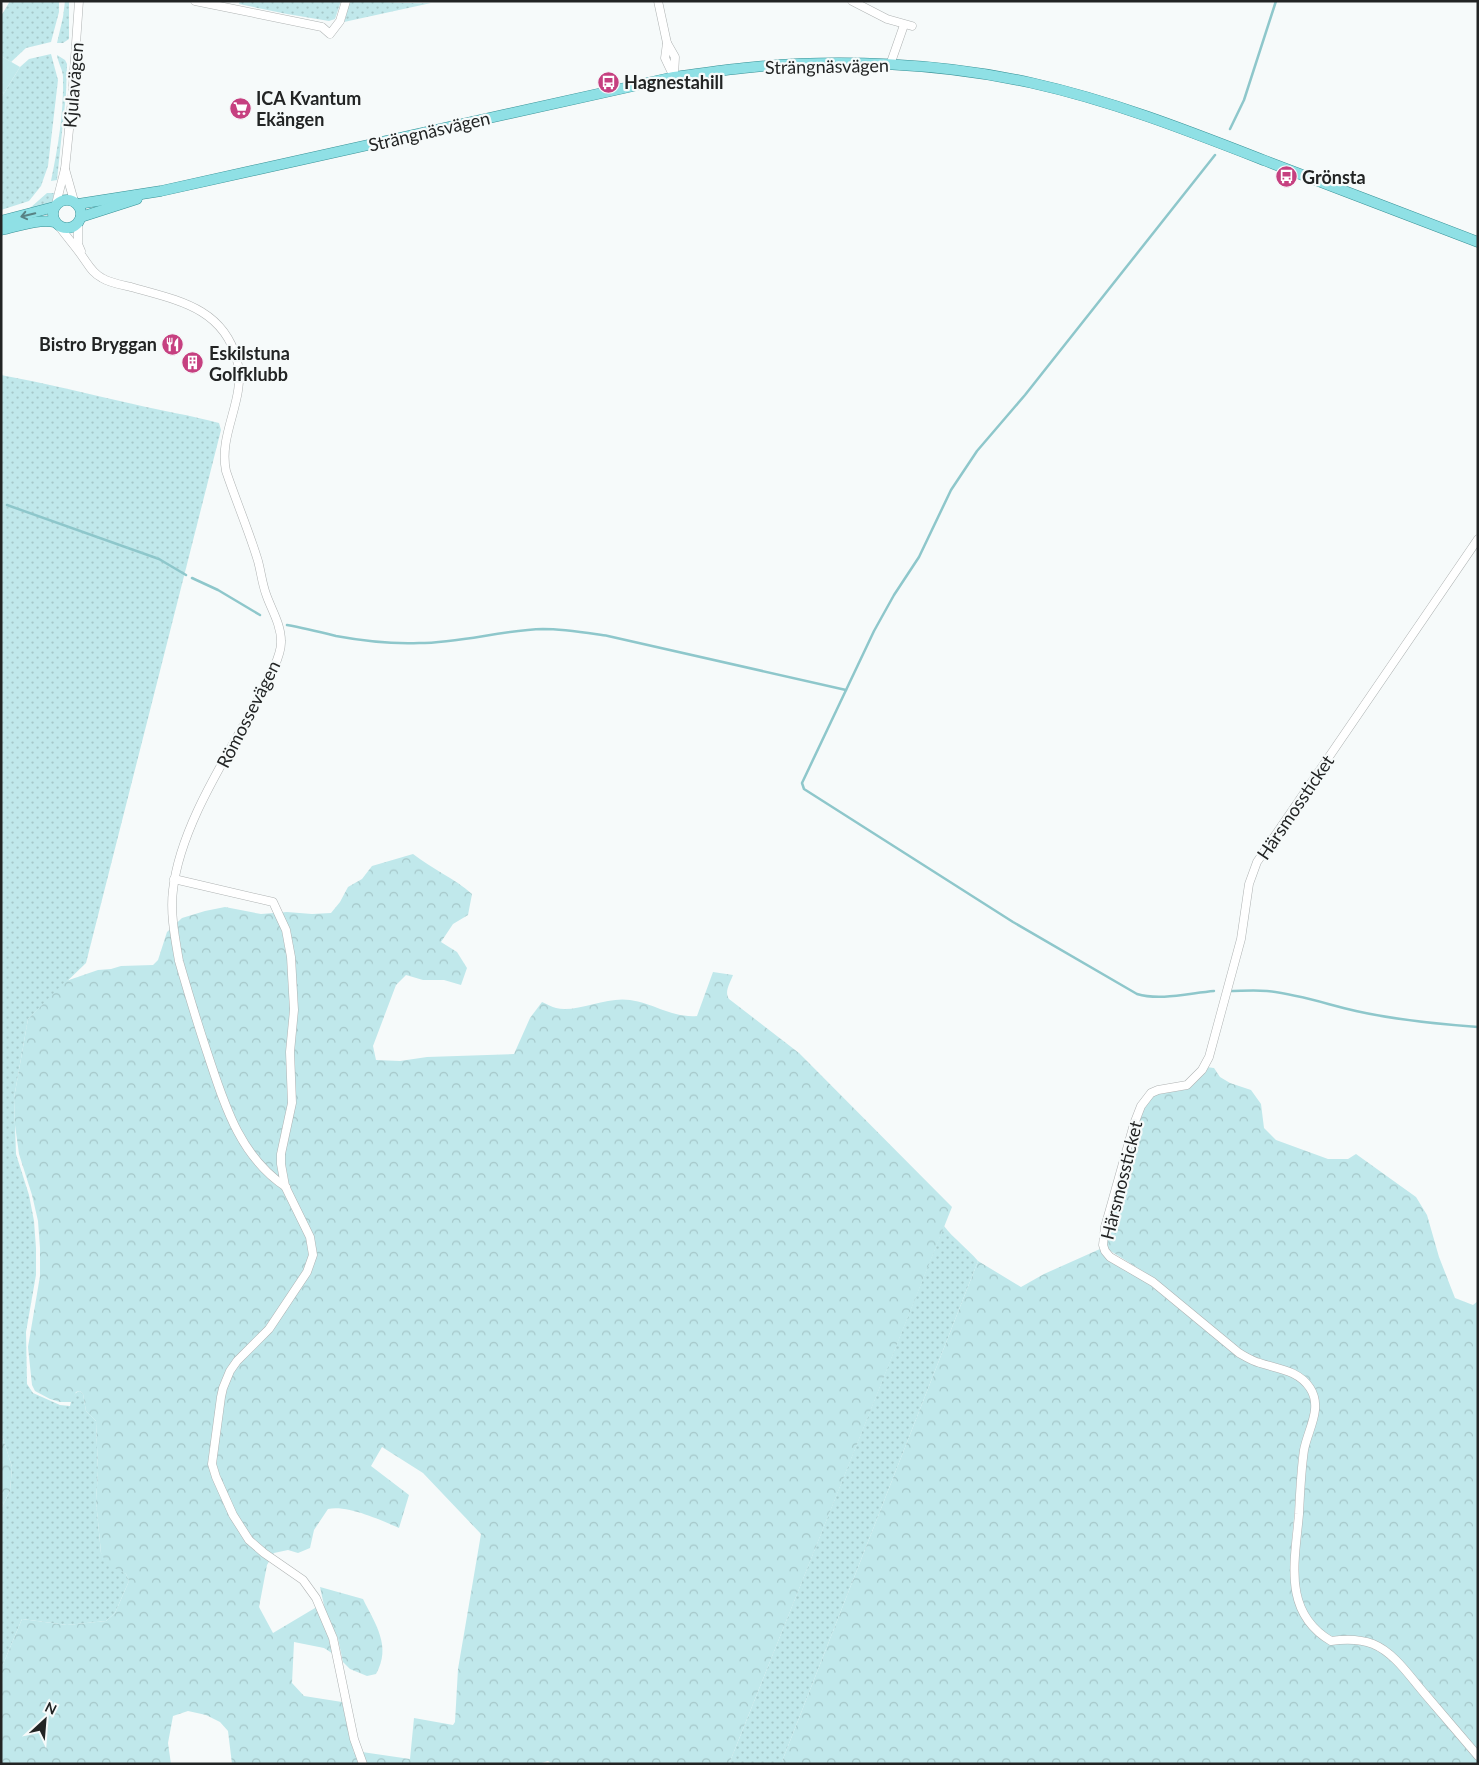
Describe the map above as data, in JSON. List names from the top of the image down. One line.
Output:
{"streets":{"main road":["Strängnäsvägen"],"street":["Kjulavägen","Römossevägen","Härsmossticket"]},"crossings":[["Strängnäsvägen","Kjulavägen"],["Strängnäsvägen","Römossevägen"],["Kjulavägen","Römossevägen"]],"places":{"bus stop":["Hagnestahill","Grönsta"],"supermarket":["ICA Kvantum Ekängen"],"restaurant":["Bistro Bryggan"],"building":["Eskilstuna Golfklubb"]},"north":"top right"}
